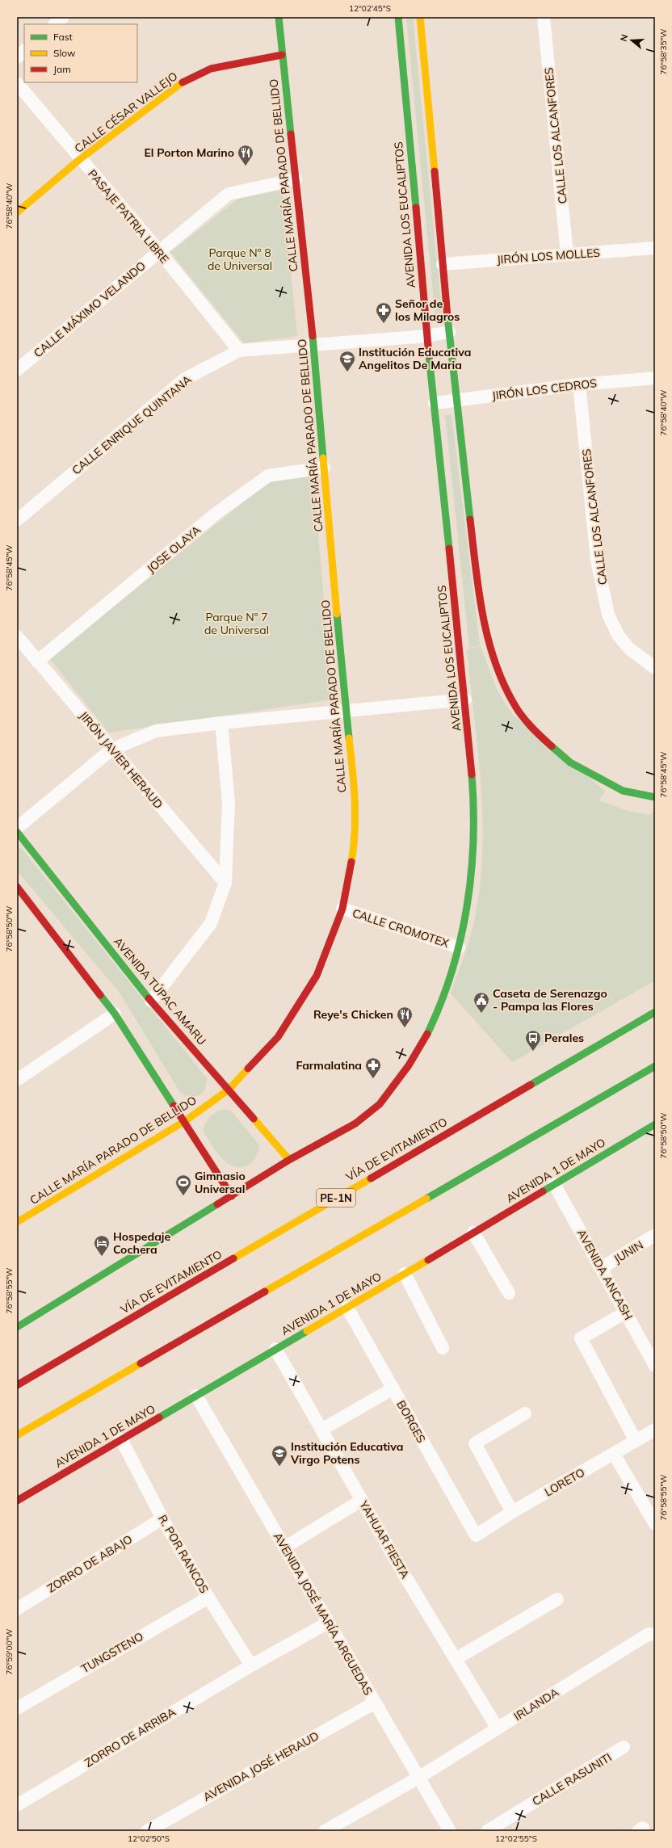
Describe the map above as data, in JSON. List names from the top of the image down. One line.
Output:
{"streets":{"main road":["CALLE CÉSAR VALLEJO","CALLE MARÍA PARADO DE BELLIDO","AVENIDA LOS EUCALIPTOS","AVENIDA TÚPAC AMARU","VÍA DE EVITAMIENTO","AVENIDA 1 DE MAYO","PE-1N"],"street":["CALLE LOS ALCANFORES","PASAJE PATRIA LIBRE","JIRÓN LOS MOLLES","CALLE MÁXIMO VELANDO","JIRÓN LOS CEDROS","CALLE ENRIQUE QUINTANA","JOSE OLAYA","JIRÓN JAVIER HERAUD","CALLE CROMOTEX","JUNIN","AVENIDA ANCASH","BORGES","LORETO","YAHUAR FIESTA","R. POR RANCOS","ZORRO DE ABAJO","AVENIDA JOSÉ MARÍA ARGUEDAS","TUNGSTENO","IRLANDA","ZORRO DE ARRIBA","AVENIDA JOSÉ HERAUD","CALLE RASUNITI"]},"crossings":[["CALLE CÉSAR VALLEJO","CALLE MARÍA PARADO DE BELLIDO"],["CALLE CÉSAR VALLEJO","PASAJE PATRIA LIBRE"],["CALLE LOS ALCANFORES","JIRÓN LOS MOLLES"],["CALLE LOS ALCANFORES","JIRÓN LOS CEDROS"],["CALLE MARÍA PARADO DE BELLIDO","CALLE MÁXIMO VELANDO"],["CALLE MARÍA PARADO DE BELLIDO","CALLE ENRIQUE QUINTANA"],["CALLE MARÍA PARADO DE BELLIDO","JOSE OLAYA"],["CALLE MARÍA PARADO DE BELLIDO","CALLE CROMOTEX"],["CALLE MARÍA PARADO DE BELLIDO","AVENIDA TÚPAC AMARU"],["AVENIDA LOS EUCALIPTOS","JIRÓN LOS CEDROS"],["AVENIDA LOS EUCALIPTOS","CALLE ENRIQUE QUINTANA"],["AVENIDA LOS EUCALIPTOS","CALLE CROMOTEX"],["AVENIDA LOS EUCALIPTOS","AVENIDA TÚPAC AMARU"],["PASAJE PATRIA LIBRE","CALLE MÁXIMO VELANDO"],["PASAJE PATRIA LIBRE","CALLE ENRIQUE QUINTANA"],["JOSE OLAYA","JIRÓN JAVIER HERAUD"],["AVENIDA 1 DE MAYO","AVENIDA ANCASH"],["AVENIDA 1 DE MAYO","BORGES"],["AVENIDA 1 DE MAYO","YAHUAR FIESTA"],["AVENIDA 1 DE MAYO","R. POR RANCOS"],["AVENIDA 1 DE MAYO","AVENIDA JOSÉ MARÍA ARGUEDAS"],["JUNIN","AVENIDA ANCASH"],["BORGES","LORETO"],["YAHUAR FIESTA","IRLANDA"],["R. POR RANCOS","ZORRO DE ABAJO"],["R. POR RANCOS","TUNGSTENO"],["R. POR RANCOS","ZORRO DE ARRIBA"],["AVENIDA JOSÉ MARÍA ARGUEDAS","IRLANDA"],["AVENIDA JOSÉ MARÍA ARGUEDAS","ZORRO DE ARRIBA"],["AVENIDA JOSÉ MARÍA ARGUEDAS","AVENIDA JOSÉ HERAUD"]],"parks":["Parque Nº 8 de Universal","Parque Nº 7 de Universal"],"places":{"restaurant":["El Porton Marino","Reye's Chicken"],"pharmacy":["Señor de los Milagros","Farmalatina"],"school or university":["Institución Educativa Angelitos De Maria","Institución Educativa Virgo Potens"],"public building":["Caseta de Serenazgo - Pampa las Flores"],"bus stop":["Perales"],"sports":["Gimnasio Universal"],"hotel":["Hospedaje Cochera"]},"legend":["Fast","Slow","Jam"],"north":"left","coordinates":["12°02'45\"S","76°58'35\"W","76°58'40\"W","76°58'45\"W","76°58'50\"W","76°58'55\"W","76°59'00\"W","12°02'50\"S","12°02'55\"S"]}
